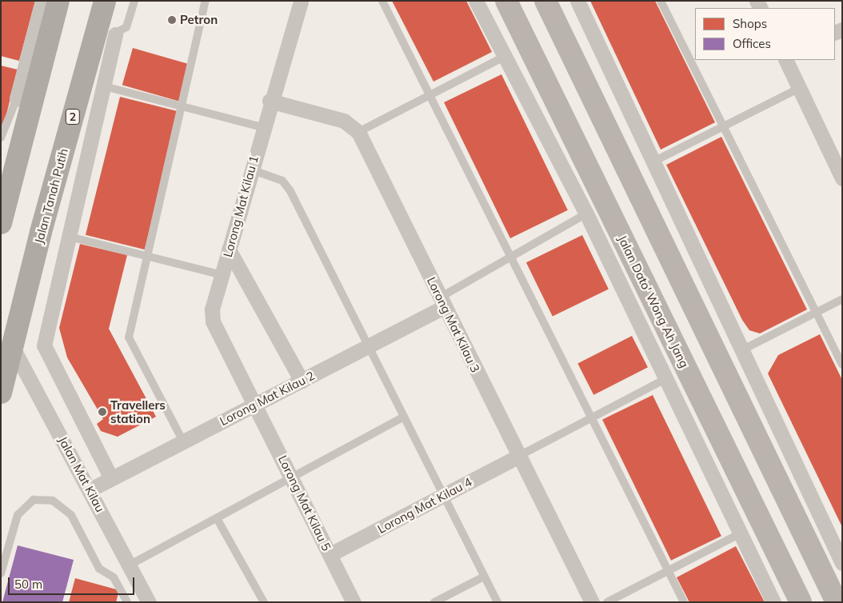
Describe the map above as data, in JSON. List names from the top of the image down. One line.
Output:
{"streets":{"highway":["2","Jalan Tanah Putih"],"main road":["Jalan Dato' Wong Ah Jang"],"street":["Lorong Mat Kilau 1","Lorong Mat Kilau 3","Lorong Mat Kilau 2","Jalan Mat Kilau","Lorong Mat Kilau 5","Lorong Mat Kilau 4"]},"crossings":[["Jalan Tanah Putih","Jalan Mat Kilau"],["Lorong Mat Kilau 1","Lorong Mat Kilau 3"],["Lorong Mat Kilau 1","Lorong Mat Kilau 2"],["Lorong Mat Kilau 1","Lorong Mat Kilau 5"],["Lorong Mat Kilau 3","Lorong Mat Kilau 2"],["Lorong Mat Kilau 3","Lorong Mat Kilau 4"],["Lorong Mat Kilau 2","Jalan Mat Kilau"],["Lorong Mat Kilau 2","Lorong Mat Kilau 5"],["Lorong Mat Kilau 5","Lorong Mat Kilau 4"]],"places":["Petron","Travellers station"],"legend":["Shops","Offices"],"scale_bar":"50 m"}
